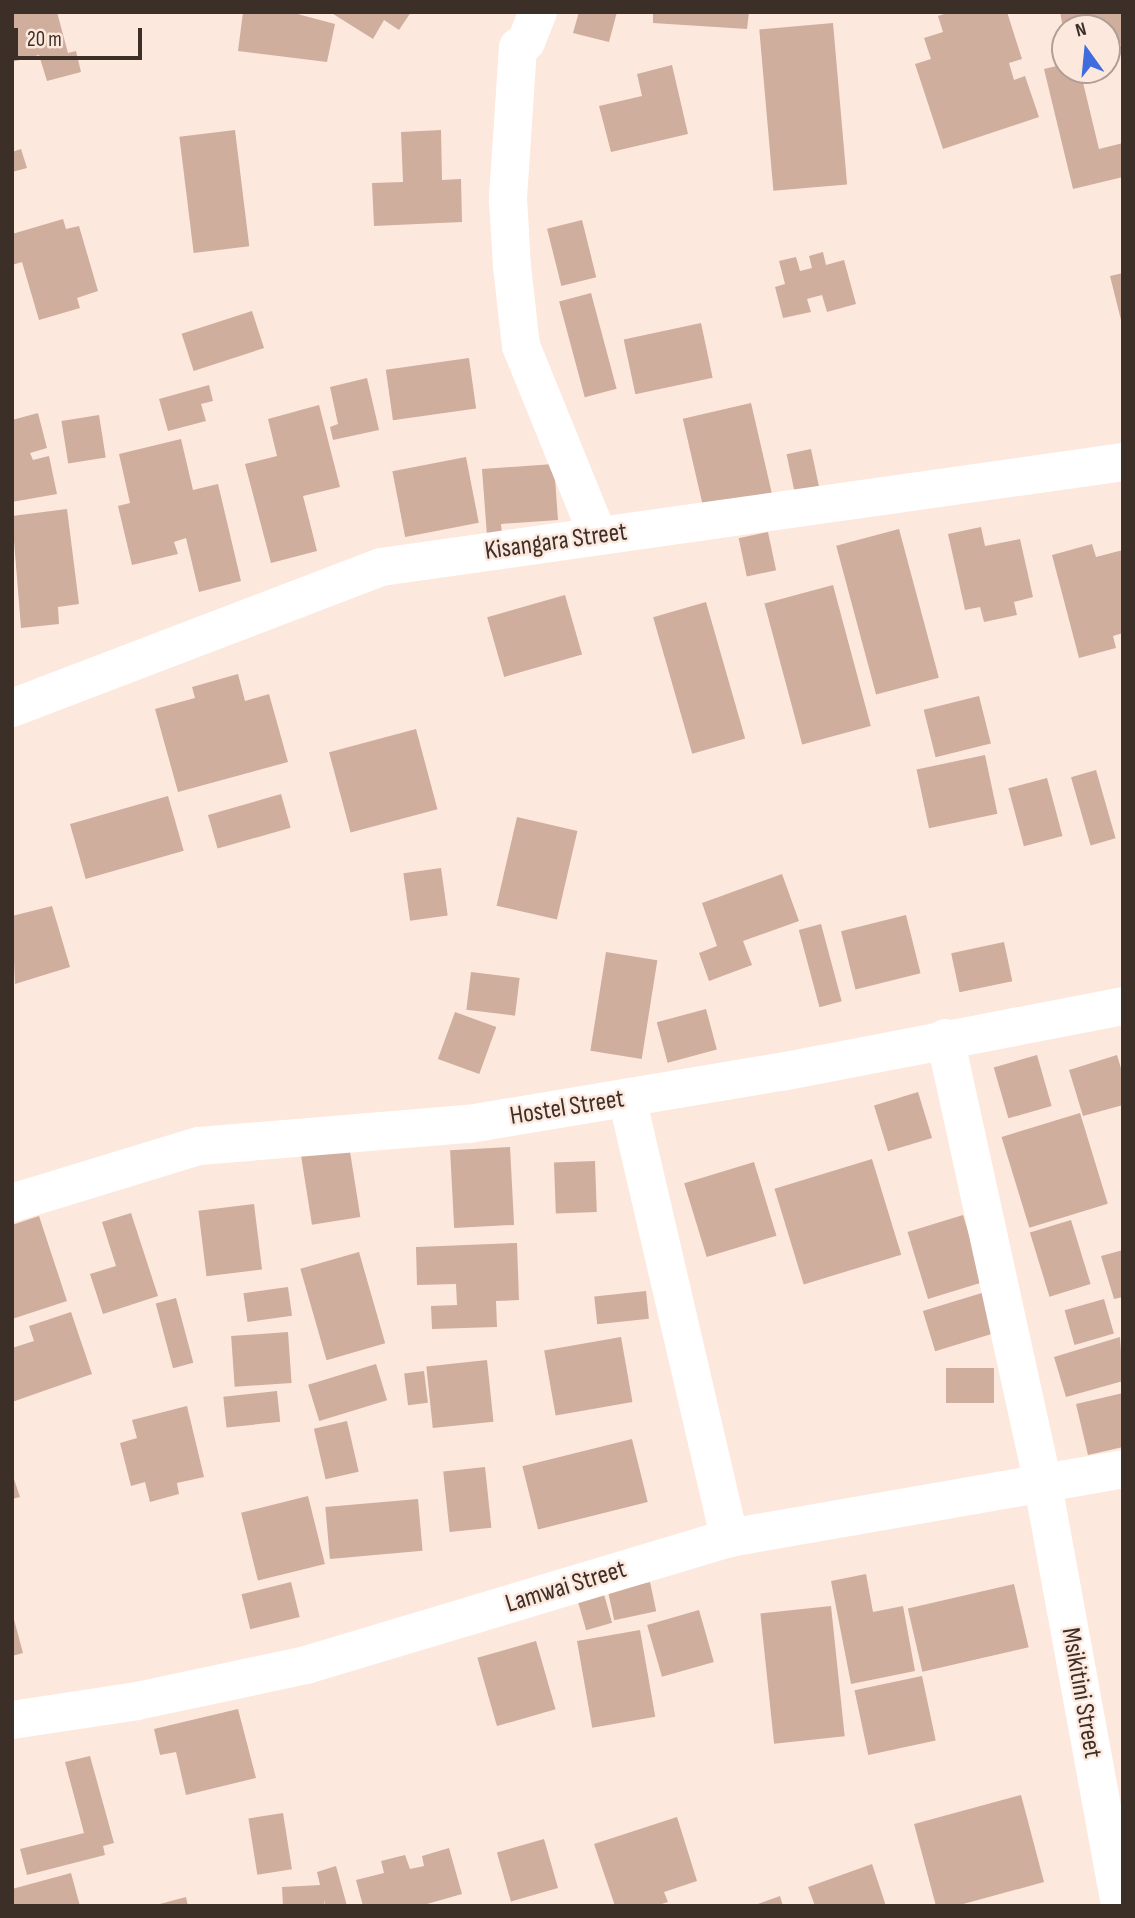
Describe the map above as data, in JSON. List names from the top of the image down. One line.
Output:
{"streets":{"street":["Kisangara Street","Hostel Street","Lamwai Street","Msikitini Street"]},"crossings":[["Hostel Street","Msikitini Street"],["Lamwai Street","Msikitini Street"]],"scale_bar":"20 m","north":"top"}
